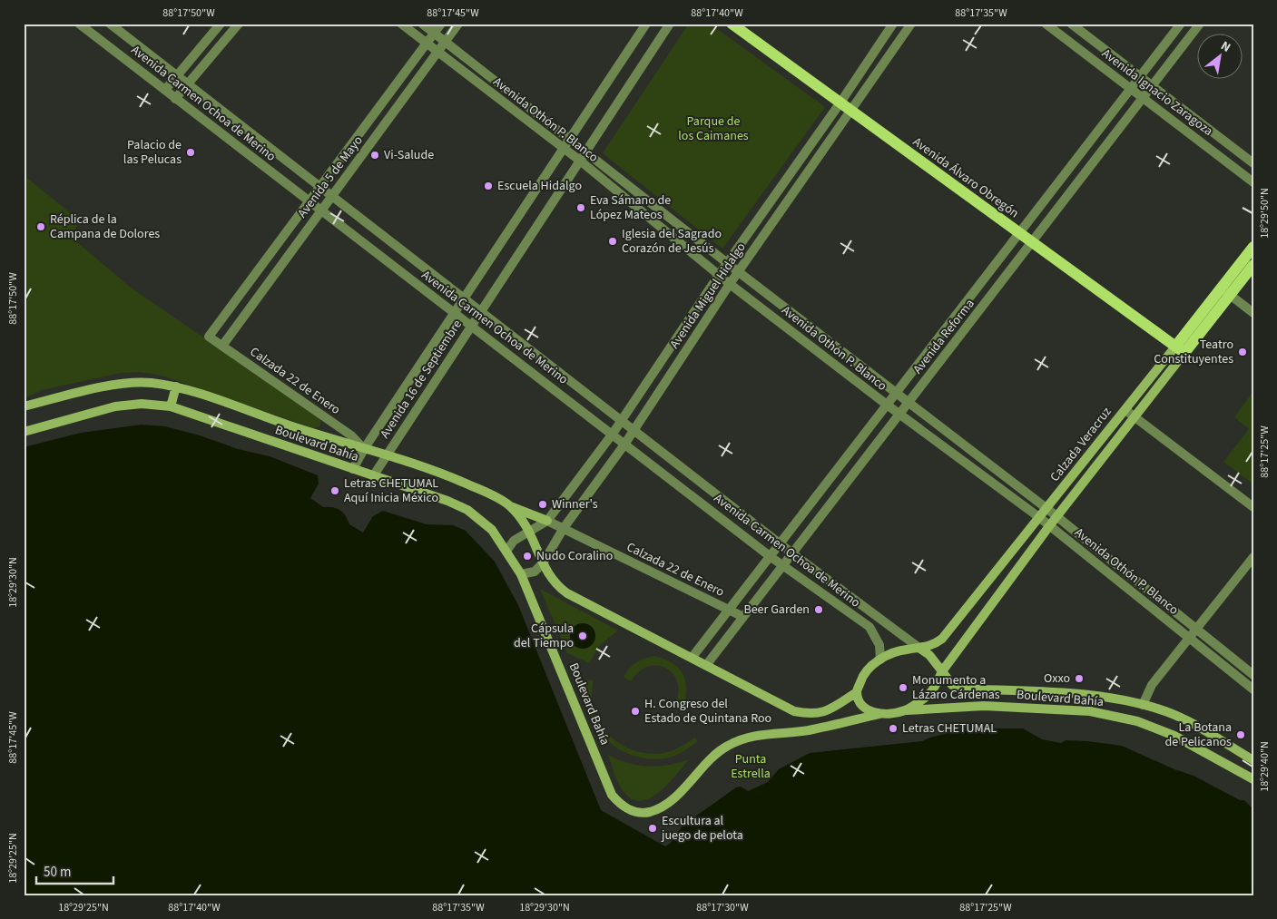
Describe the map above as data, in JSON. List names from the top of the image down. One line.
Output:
{"streets":{"main road":["Avenida Álvaro Obregón","Boulevard Bahía","Calzada Veracruz"],"street":["Avenida Ignacio Zaragoza","Avenida Carmen Ochoa de Merino","Avenida Othón P. Blanco","Avenida 5 de Mayo","Avenida Miguel Hidalgo","Avenida Reforma","Avenida 16 de Septiembre","Calzada 22 de Enero"]},"crossings":[["Avenida Ignacio Zaragoza","Avenida Reforma"],["Avenida Carmen Ochoa de Merino","Avenida 5 de Mayo"],["Avenida Carmen Ochoa de Merino","Avenida Miguel Hidalgo"],["Avenida Carmen Ochoa de Merino","Avenida Reforma"],["Avenida Carmen Ochoa de Merino","Avenida 16 de Septiembre"],["Avenida Carmen Ochoa de Merino","Boulevard Bahía"],["Avenida Carmen Ochoa de Merino","Calzada Veracruz"],["Avenida Othón P. Blanco","Avenida 5 de Mayo"],["Avenida Othón P. Blanco","Avenida Miguel Hidalgo"],["Avenida Othón P. Blanco","Avenida Reforma"],["Avenida Othón P. Blanco","Avenida 16 de Septiembre"],["Avenida Othón P. Blanco","Calzada Veracruz"],["Avenida 5 de Mayo","Calzada 22 de Enero"],["Avenida Álvaro Obregón","Avenida Miguel Hidalgo"],["Avenida Álvaro Obregón","Avenida Reforma"],["Avenida Álvaro Obregón","Calzada Veracruz"],["Avenida Miguel Hidalgo","Calzada 22 de Enero"],["Avenida Miguel Hidalgo","Boulevard Bahía"],["Avenida Reforma","Calzada 22 de Enero"],["Avenida Reforma","Boulevard Bahía"],["Avenida 16 de Septiembre","Calzada 22 de Enero"],["Avenida 16 de Septiembre","Boulevard Bahía"],["Calzada 22 de Enero","Boulevard Bahía"],["Boulevard Bahía","Calzada Veracruz"]],"parks":["Parque de los Caimanes","Punta Estrella"],"places":["Palacio de las Pelucas","Vi-Salude","Escuela Hidalgo","Eva Sámano de López Mateos","Réplica de la Campana de Dolores","Iglesia del Sagrado Corazón de Jesús","Teatro Constituyentes","Letras CHETUMAL Aquí Inicia México","Winner's","Nudo Coralino","Beer Garden","Cápsula del Tiempo","Oxxo","Monumento a Lázaro Cárdenas","H. Congreso del Estado de Quintana Roo","Letras CHETUMAL","La Botana de Pelicanos","Escultura al juego de pelota"],"scale_bar":"50 m","north":"top right","coordinates":["88°17'50\"W","88°17'45\"W","88°17'40\"W","88°17'35\"W","18°29'50\"N","88°17'25\"W","18°29'30\"N","18°29'40\"N","18°29'25\"N","88°17'30\"W"]}
